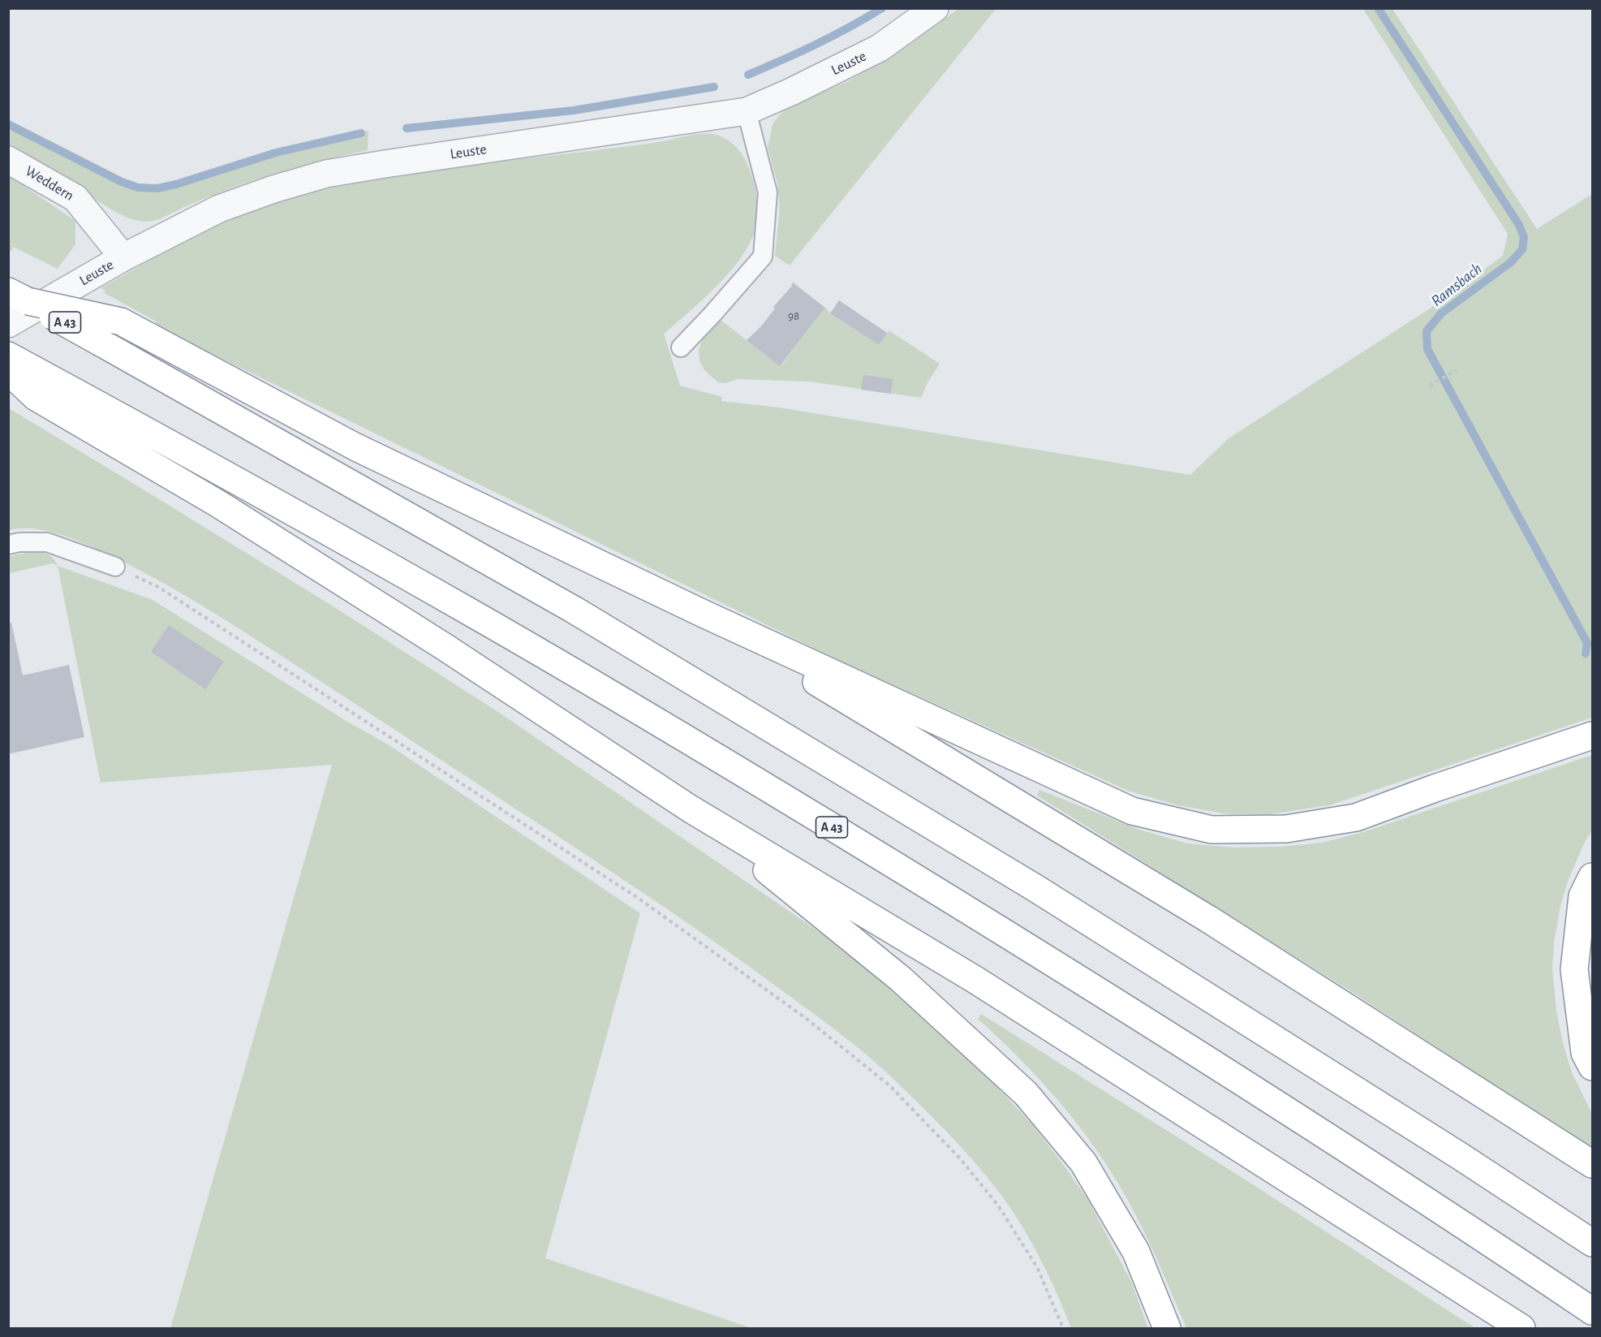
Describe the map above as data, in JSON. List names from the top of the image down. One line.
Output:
{"streets":{"highway":["A 43"],"street":["Leuste","Weddern"]},"crossings":[["Leuste","Weddern"]],"water":["Ramsbach"],"house_numbers":["98"]}
